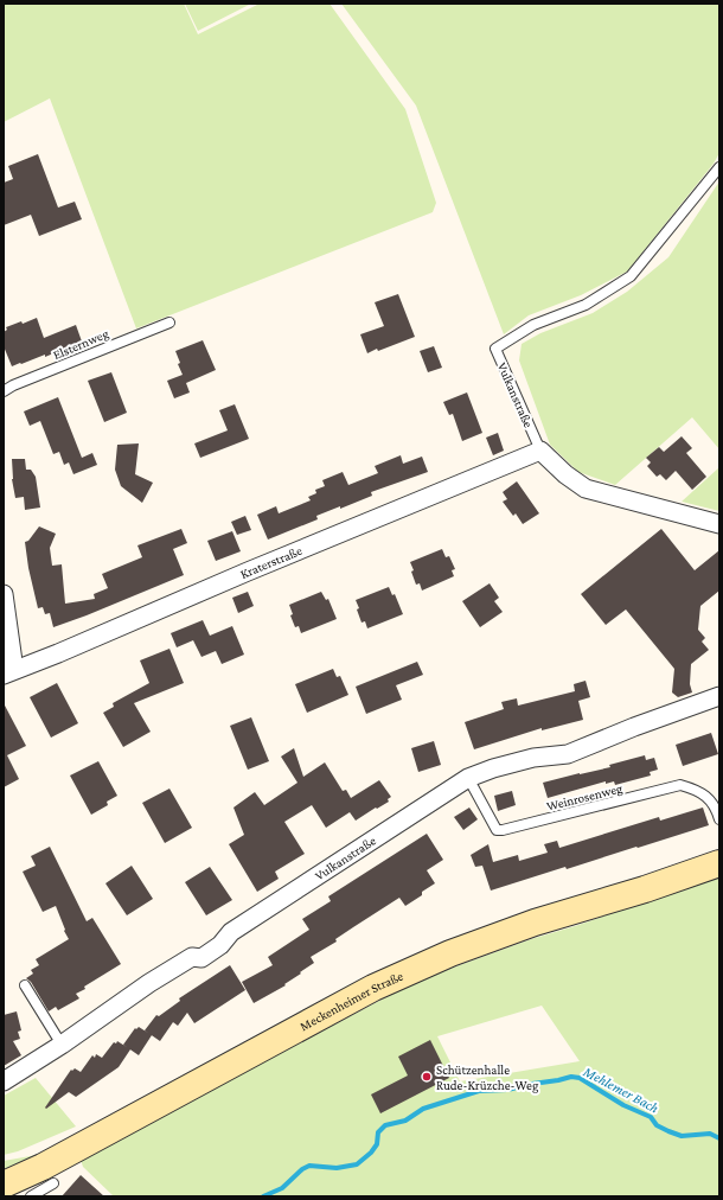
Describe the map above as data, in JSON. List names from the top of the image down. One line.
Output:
{"streets":{"main road":["Meckenheimer Straße"],"street":["Vulkanstraße","Kraterstraße"],"lane":["Elsternweg","Weinrosenweg"]},"crossings":[["Vulkanstraße","Kraterstraße"],["Vulkanstraße","Weinrosenweg"]],"water":["Mehlemer Bach"],"places":["Schützenhalle Rude-Krüzche-Weg"]}
